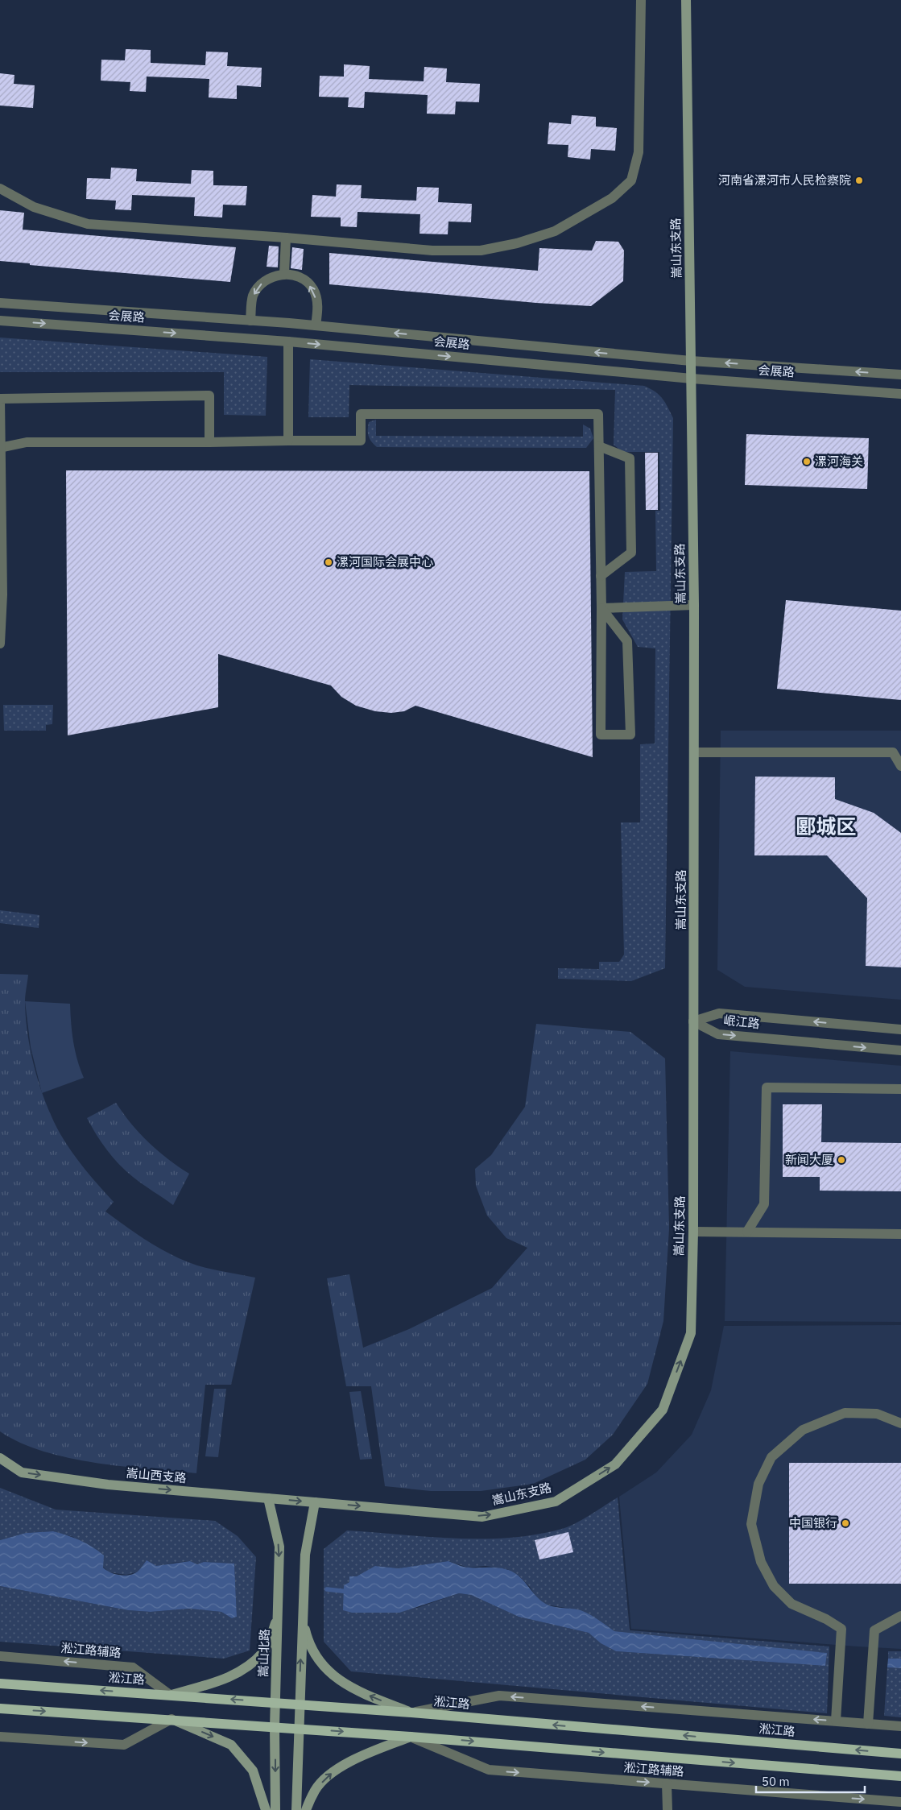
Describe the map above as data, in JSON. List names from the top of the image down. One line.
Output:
{"streets":{"main road":["嵩山东支路","嵩山西支路","嵩山北路","淞江路"],"street":["会展路","岷江路","淞江路辅路"]},"crossings":[["嵩山东支路","会展路"],["嵩山东支路","岷江路"],["嵩山东支路","嵩山西支路"],["嵩山西支路","嵩山北路"],["淞江路辅路","淞江路"],["嵩山北路","淞江路"]],"one_way":["嵩山西支路"],"districts":["郾城区"],"places":["河南省漯河市人民检察院","漯河海关","漯河国际会展中心","新闻大厦","中国银行"],"scale_bar":"50 m"}
